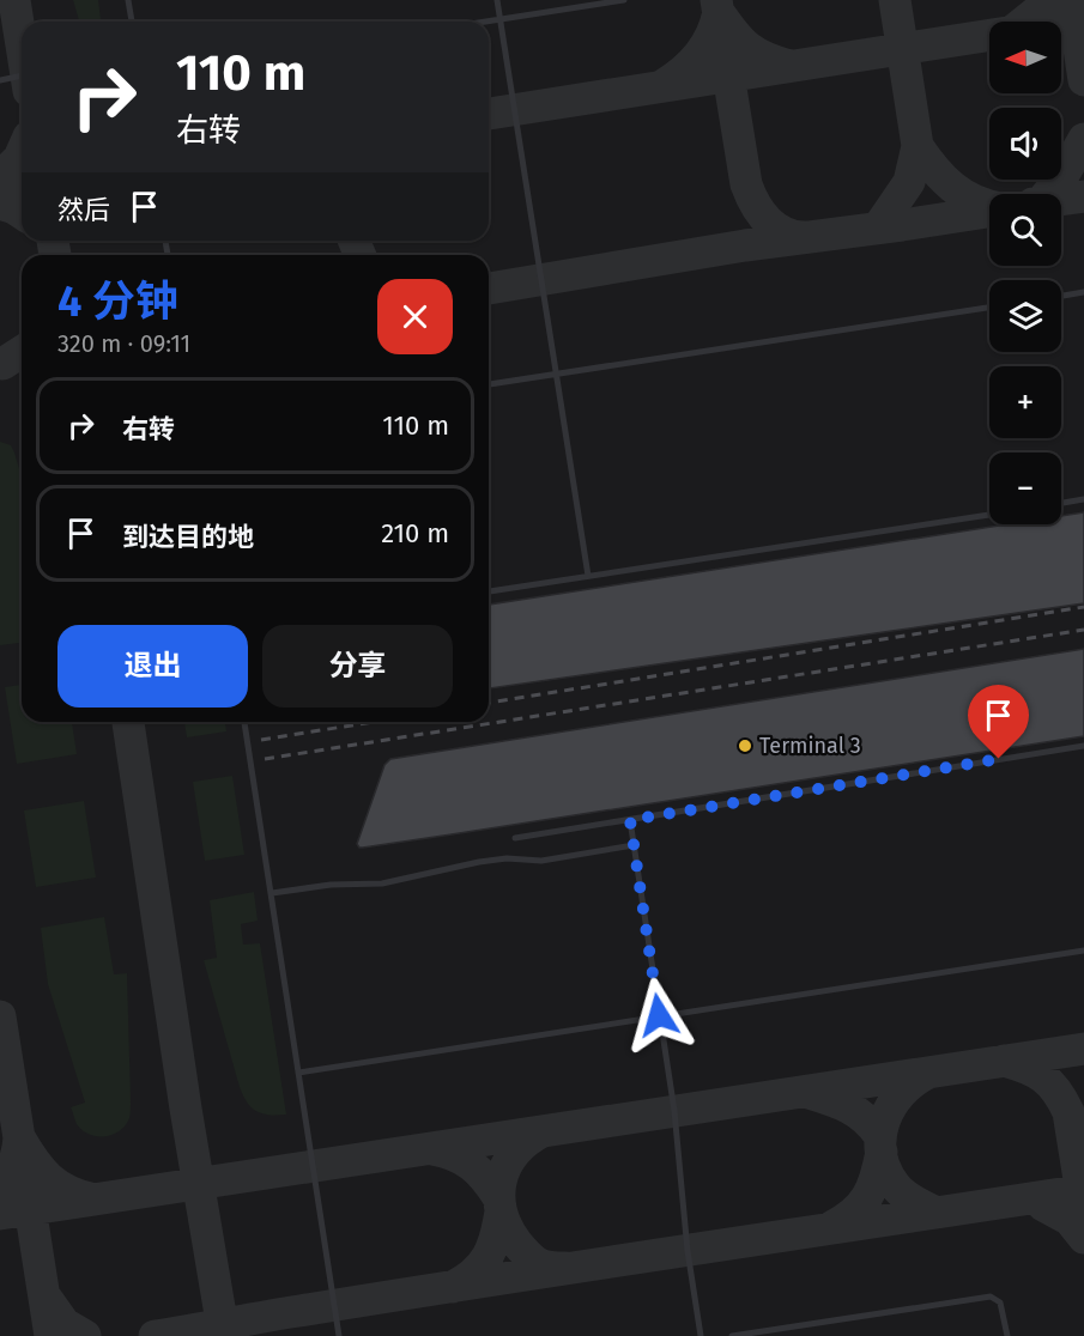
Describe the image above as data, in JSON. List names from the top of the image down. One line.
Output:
{"places":["Terminal 3"],"north":"left","page":{"map_buttons":["+","−"],"turn":["110 m","右转"],"then":"然后","heading":["4 分钟","320 m · 09:11"],"list":[{"name":"右转","value":"110 m"},{"name":"到达目的地","value":"210 m"}],"buttons":["退出","分享"]}}
